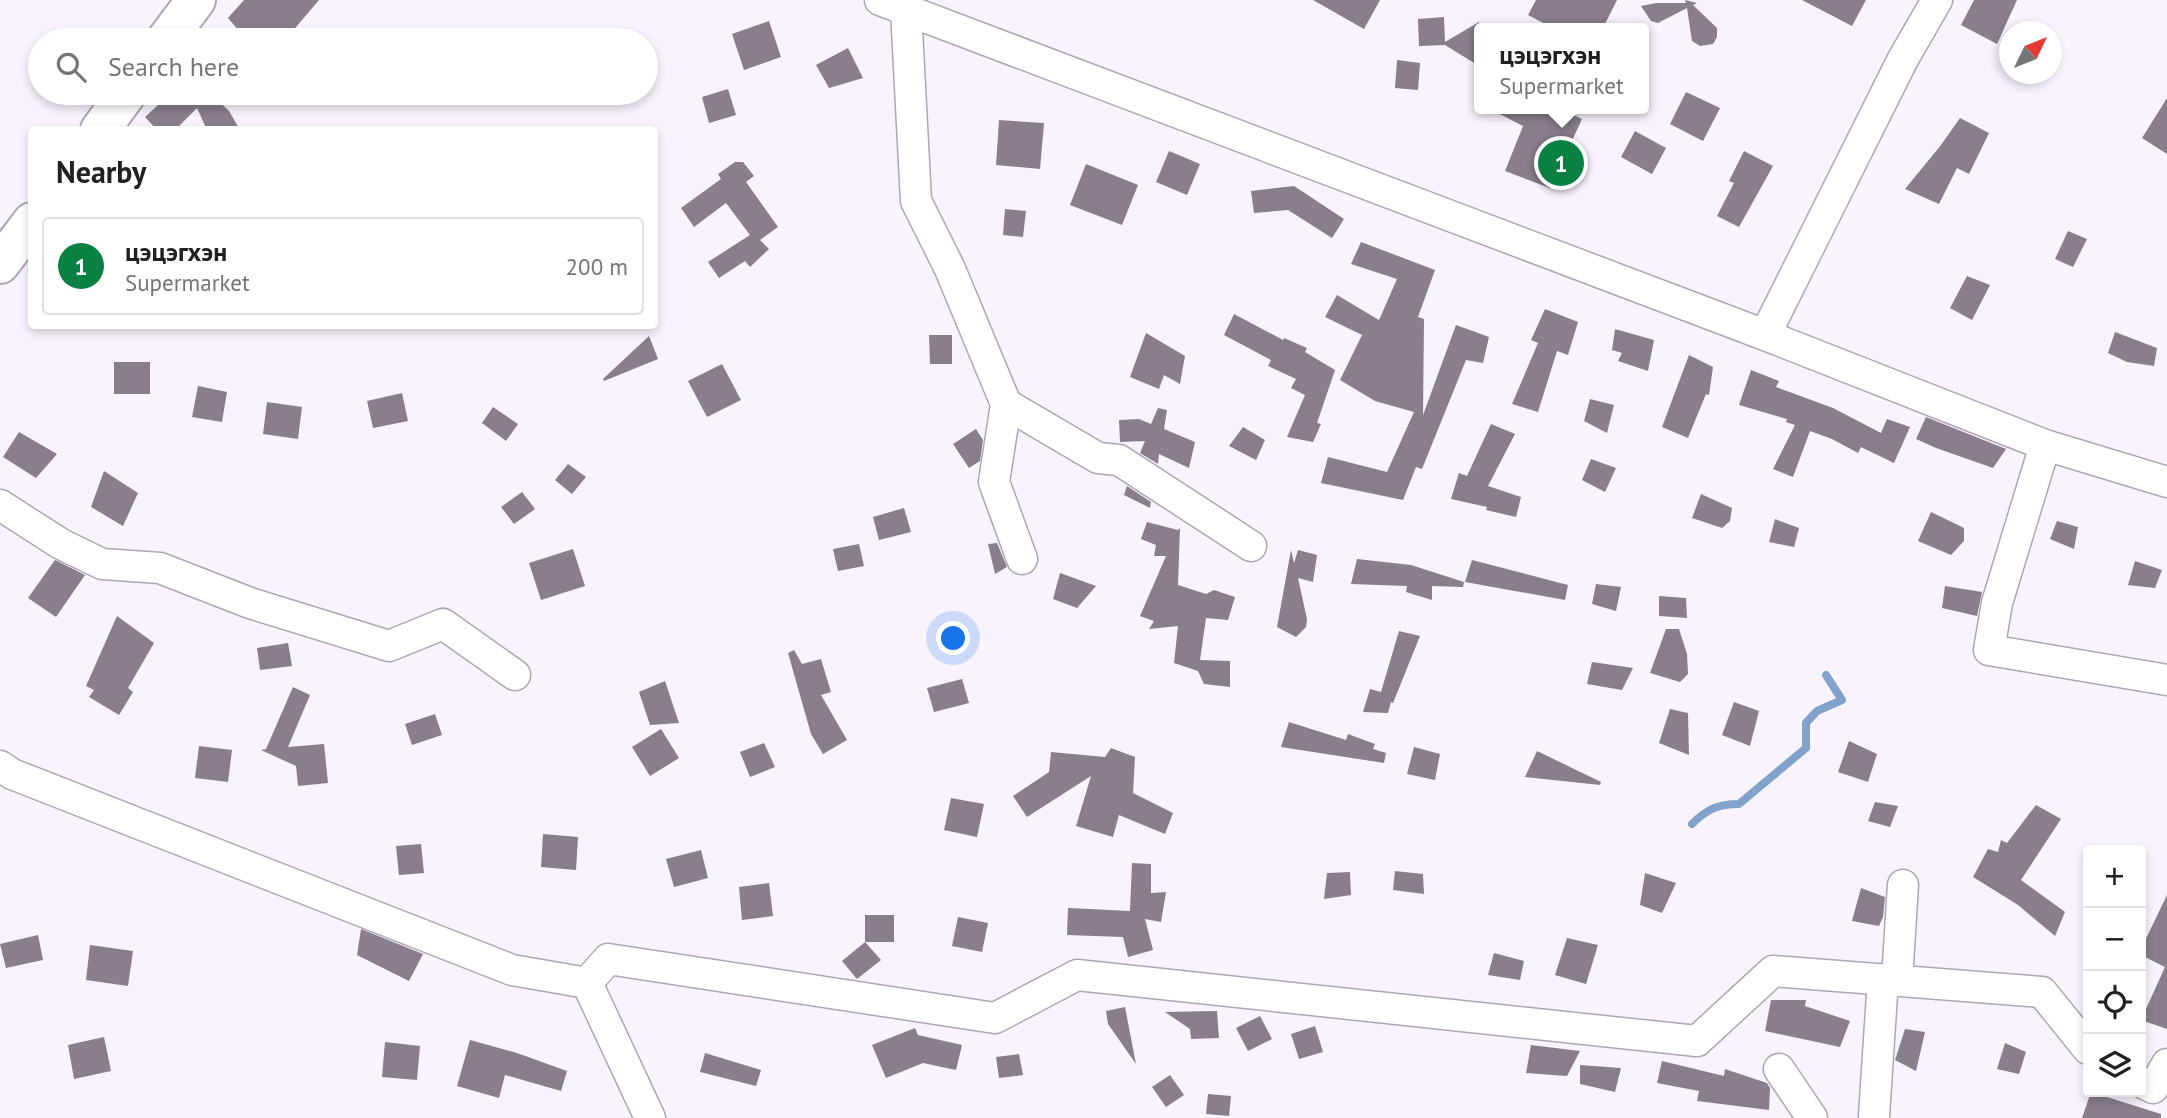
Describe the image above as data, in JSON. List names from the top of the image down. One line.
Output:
{"north":"top right","page":{"popup":["цэцэгхэн","Supermarket"],"search":"Search here","heading":"Nearby","pins":"1","list":[{"mark":"1","name":"цэцэгхэн","note":"Supermarket","value":"200 m"}],"map_buttons":["+","−"]}}
